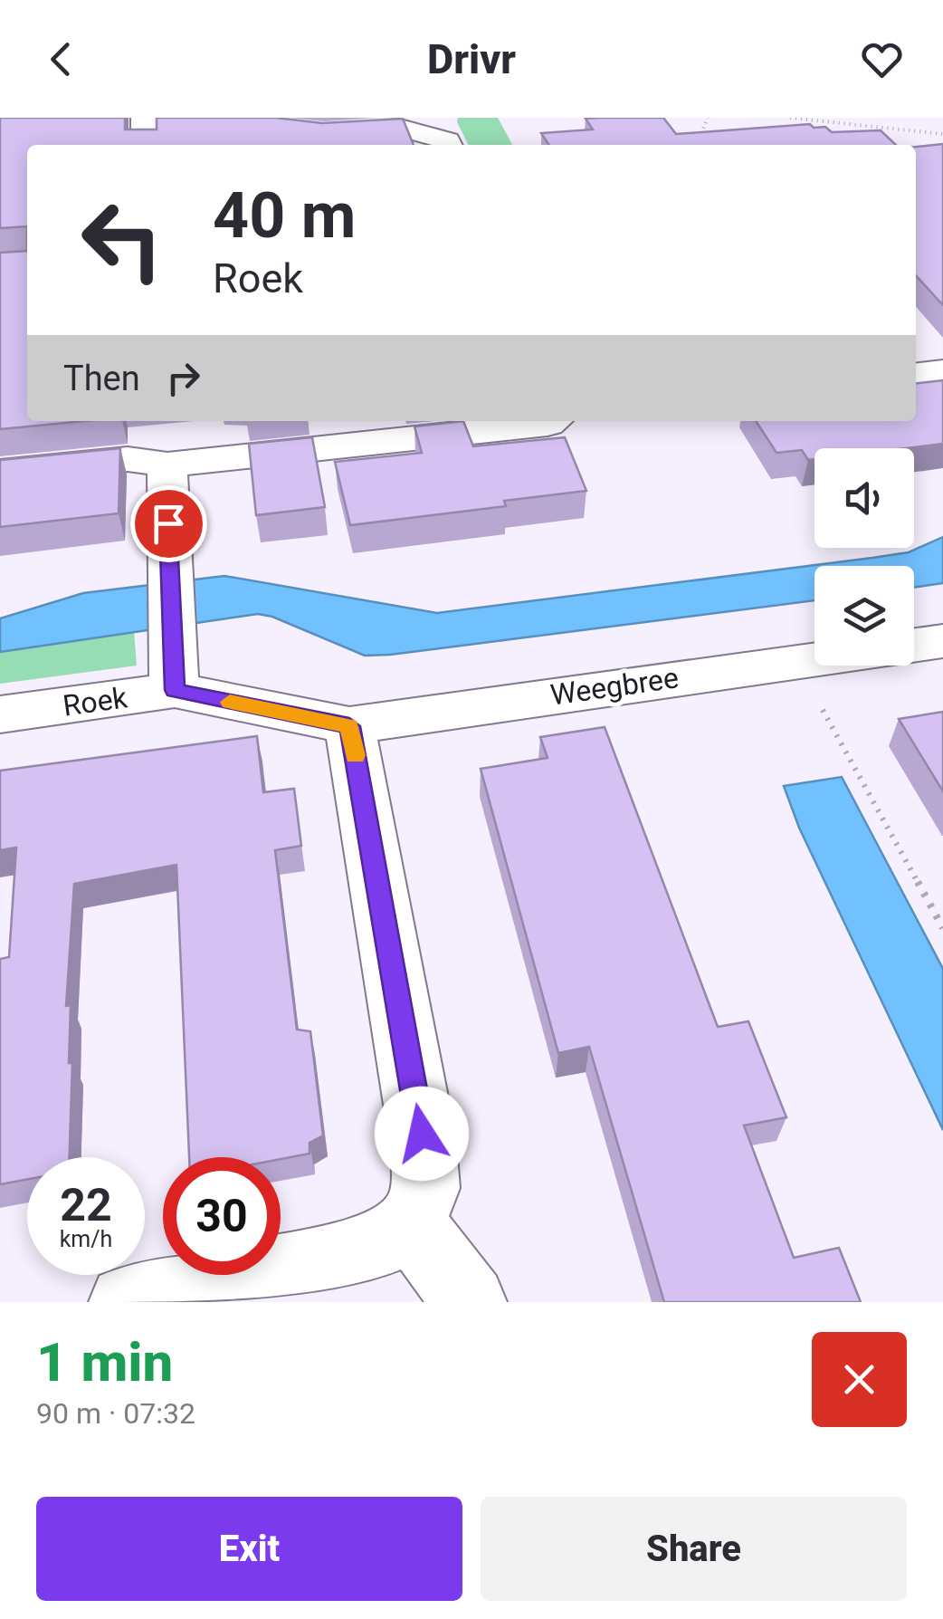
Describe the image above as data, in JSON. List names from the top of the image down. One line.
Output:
{"streets":{"street":["Weegbree","Roek"]},"crossings":[["Weegbree","Roek"]],"page":{"header":"Drivr","turn":["40 m","Roek"],"then":"Then","speed":"22 km/h","limit":"30","heading":["1 min","90 m · 07:32"],"buttons":["Exit","Share"]}}
